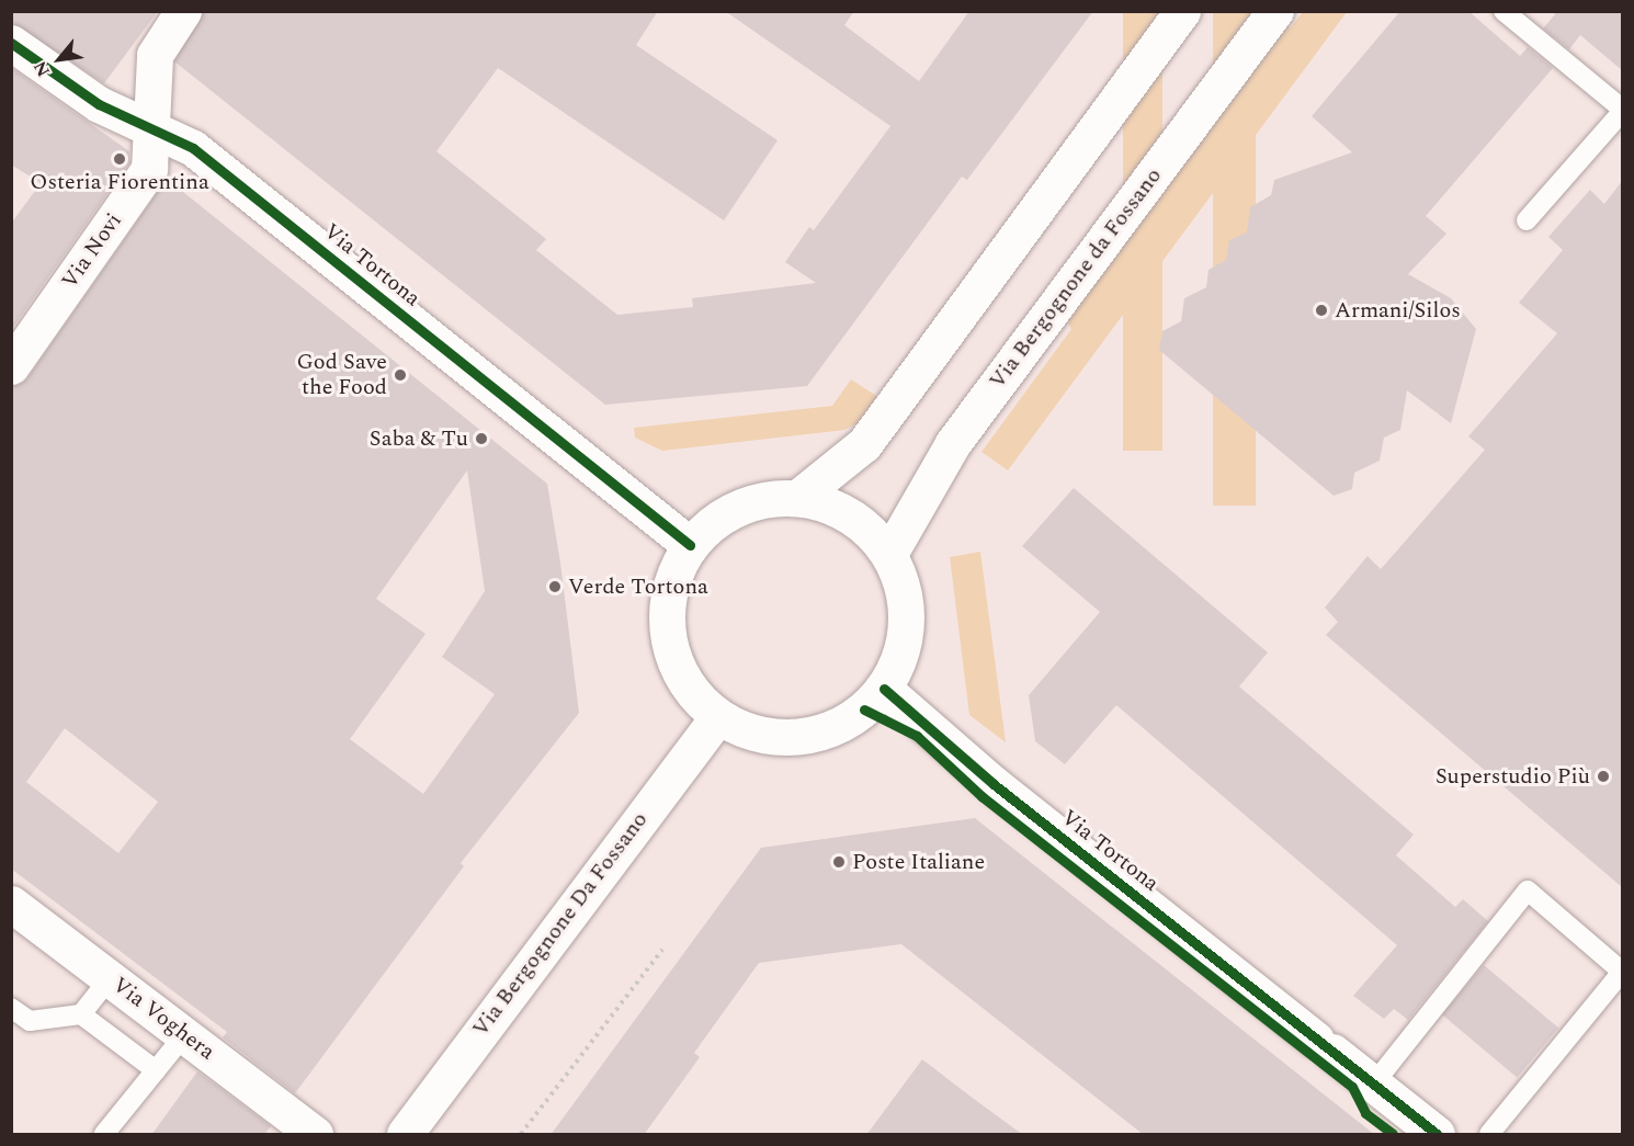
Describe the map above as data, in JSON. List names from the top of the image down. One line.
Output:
{"streets":{"street":["Via Novi","Via Tortona","Via Bergognone da Fossano","Via Bergognone Da Fossano","Via Voghera"]},"crossings":[["Via Novi","Via Tortona"]],"places":["Osteria Fiorentina","Armani/Silos","God Save the Food","Saba & Tu","Verde Tortona","Superstudio Più","Poste Italiane"],"north":"bottom left"}
